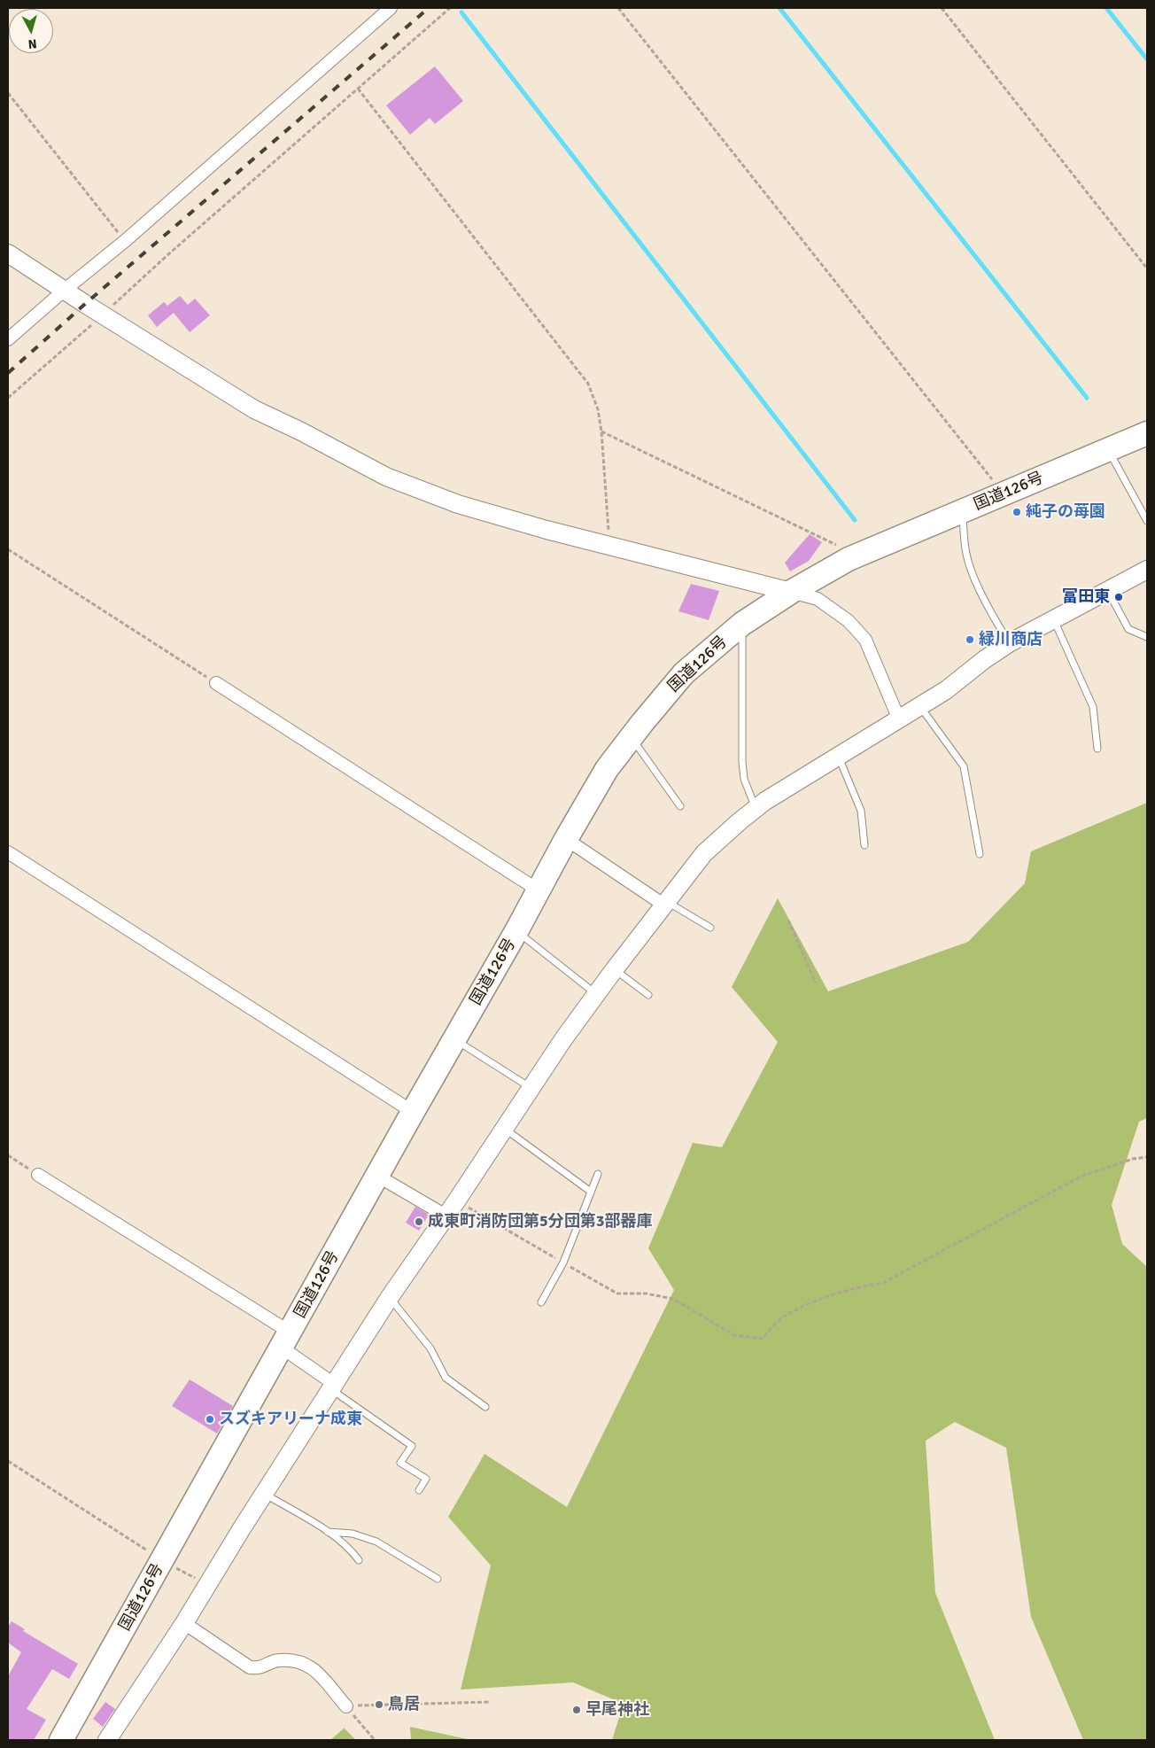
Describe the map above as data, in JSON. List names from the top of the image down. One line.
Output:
{"streets":{"highway":["国道126号"]},"places":["純子の苺園","富田東","緑川商店","成東町消防団第5分団第3部器庫","スズキアリーナ成東","鳥居","早尾神社"],"north":"bottom"}
